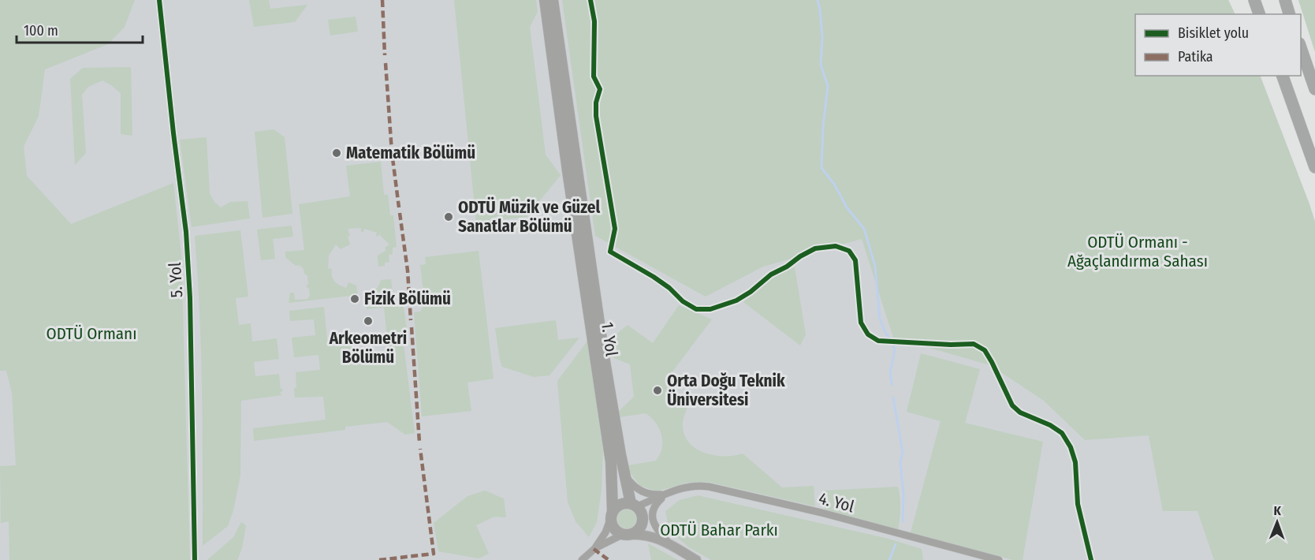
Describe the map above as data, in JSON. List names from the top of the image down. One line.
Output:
{"streets":{"main road":["1. Yol"],"street":["5. Yol","4. Yol"]},"crossings":[["1. Yol","4. Yol"]],"parks":["ODTÜ Ormanı - Ağaçlandırma Sahası","ODTÜ Ormanı","ODTÜ Bahar Parkı"],"places":["Matematik Bölümü","ODTÜ Müzik ve Güzel Sanatlar Bölümü","Fizik Bölümü","Arkeometri Bölümü","Orta Doğu Teknik Üniversitesi"],"legend":["Bisiklet yolu","Patika"],"scale_bar":"100 m","north":"top"}
